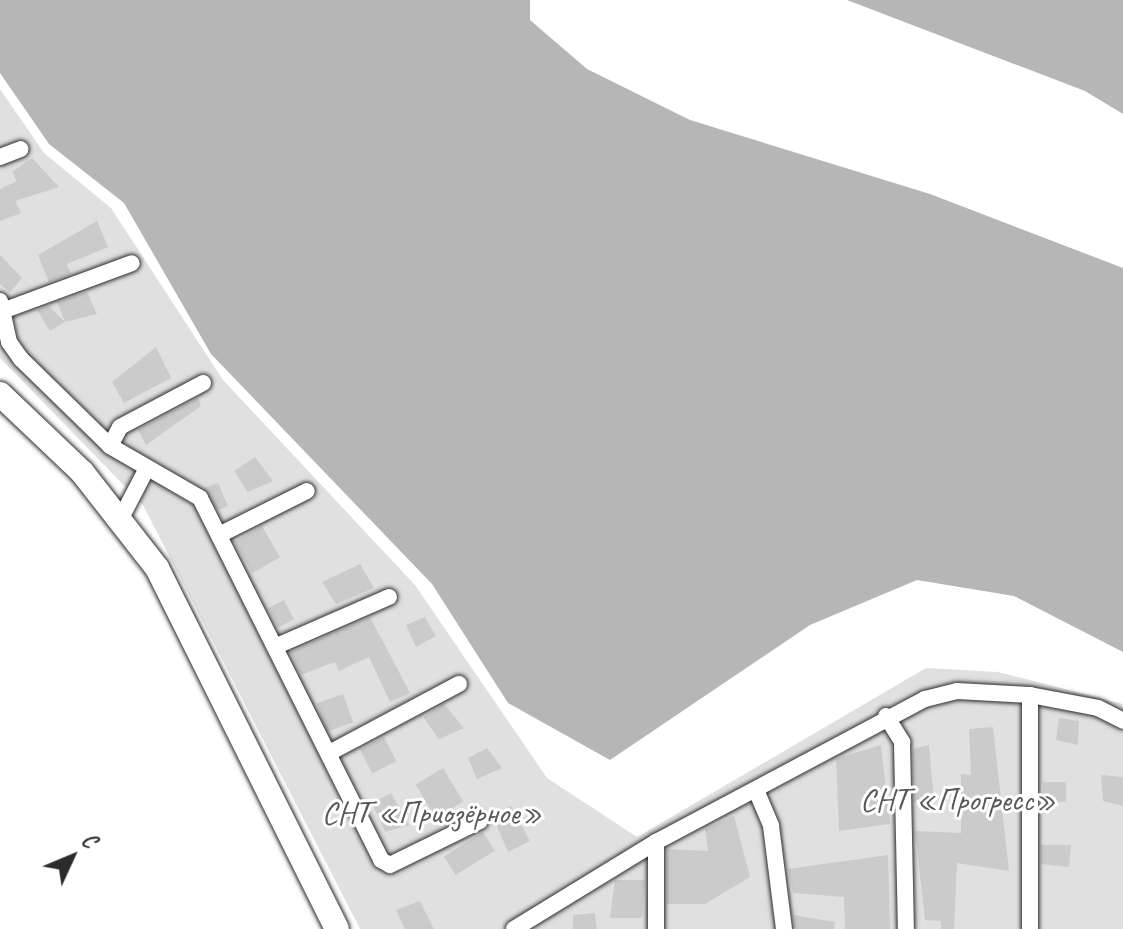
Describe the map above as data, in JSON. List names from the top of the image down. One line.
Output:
{"parks":["СНТ «Прогресс»","СНТ «Приозёрное»"],"north":"top right"}
